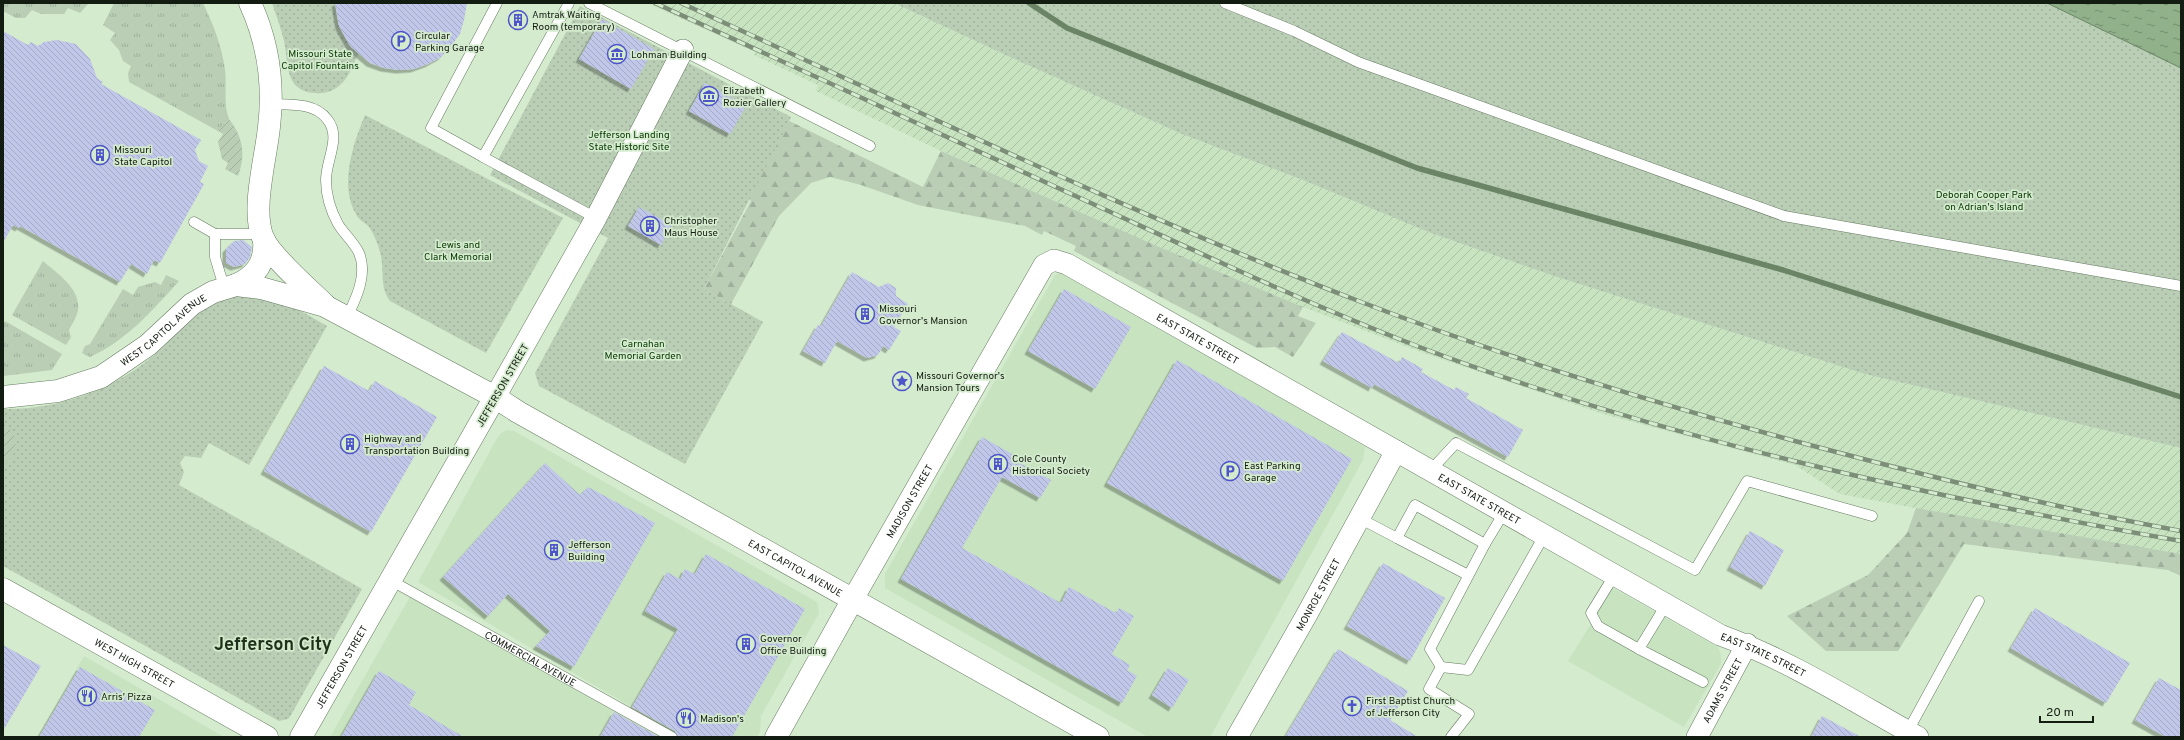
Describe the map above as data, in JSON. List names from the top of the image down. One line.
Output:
{"streets":{"street":["WEST CAPITOL AVENUE","EAST STATE STREET","JEFFERSON STREET","MADISON STREET","EAST CAPITOL AVENUE","MONROE STREET","WEST HIGH STREET","ADAMS STREET"],"lane":["COMMERCIAL AVENUE"]},"crossings":[["EAST STATE STREET","MADISON STREET"],["EAST STATE STREET","MONROE STREET"],["EAST STATE STREET","ADAMS STREET"],["JEFFERSON STREET","EAST CAPITOL AVENUE"],["JEFFERSON STREET","COMMERCIAL AVENUE"],["MADISON STREET","EAST CAPITOL AVENUE"]],"districts":["Jefferson City"],"parks":["Missouri State Capitol Fountains","Jefferson Landing State Historic Site","Deborah Cooper Park on Adrian's Island","Lewis and Clark Memorial","Carnahan Memorial Garden"],"places":{"building":["Amtrak Waiting Room (temporary)","Missouri State Capitol","Christopher Maus House","Missouri Governor's Mansion","Highway and Transportation Building","Cole County Historical Society","Jefferson Building","Governor Office Building"],"parking":["Circular Parking Garage","East Parking Garage"],"museum":["Lohman Building","Elizabeth Rozier Gallery"],"place":["Missouri Governor's Mansion Tours"],"restaurant":["Arris' Pizza","Madison's"],"church":["First Baptist Church of Jefferson City"]},"scale_bar":"20 m"}
